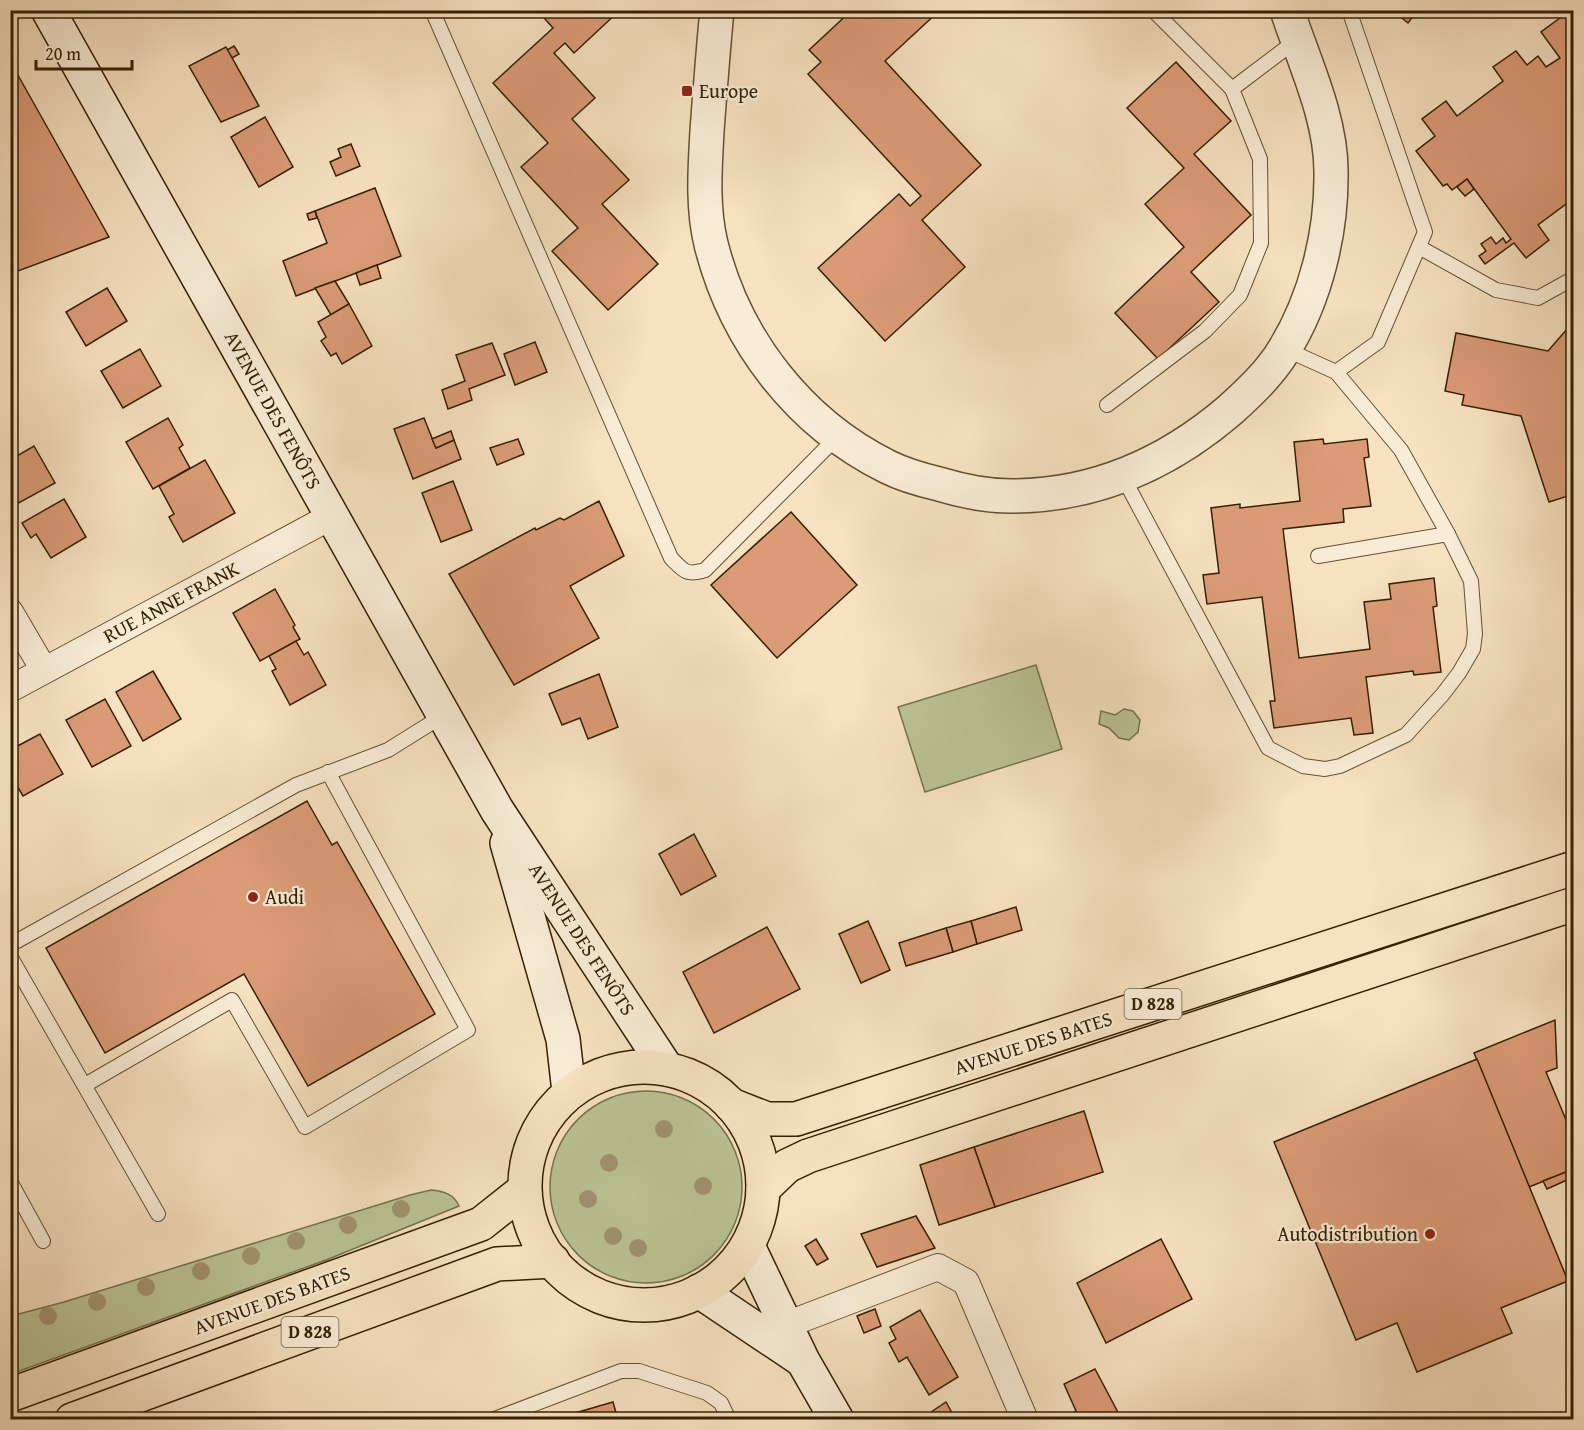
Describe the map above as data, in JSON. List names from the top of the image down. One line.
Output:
{"streets":{"main road":["AVENUE DES FENÔTS","D 828","AVENUE DES BATES"],"street":["RUE ANNE FRANK"]},"crossings":[["AVENUE DES FENÔTS","RUE ANNE FRANK"]],"places":{"transit":["Europe"],"other":["Audi","Autodistribution"]},"scale_bar":"20 m"}
